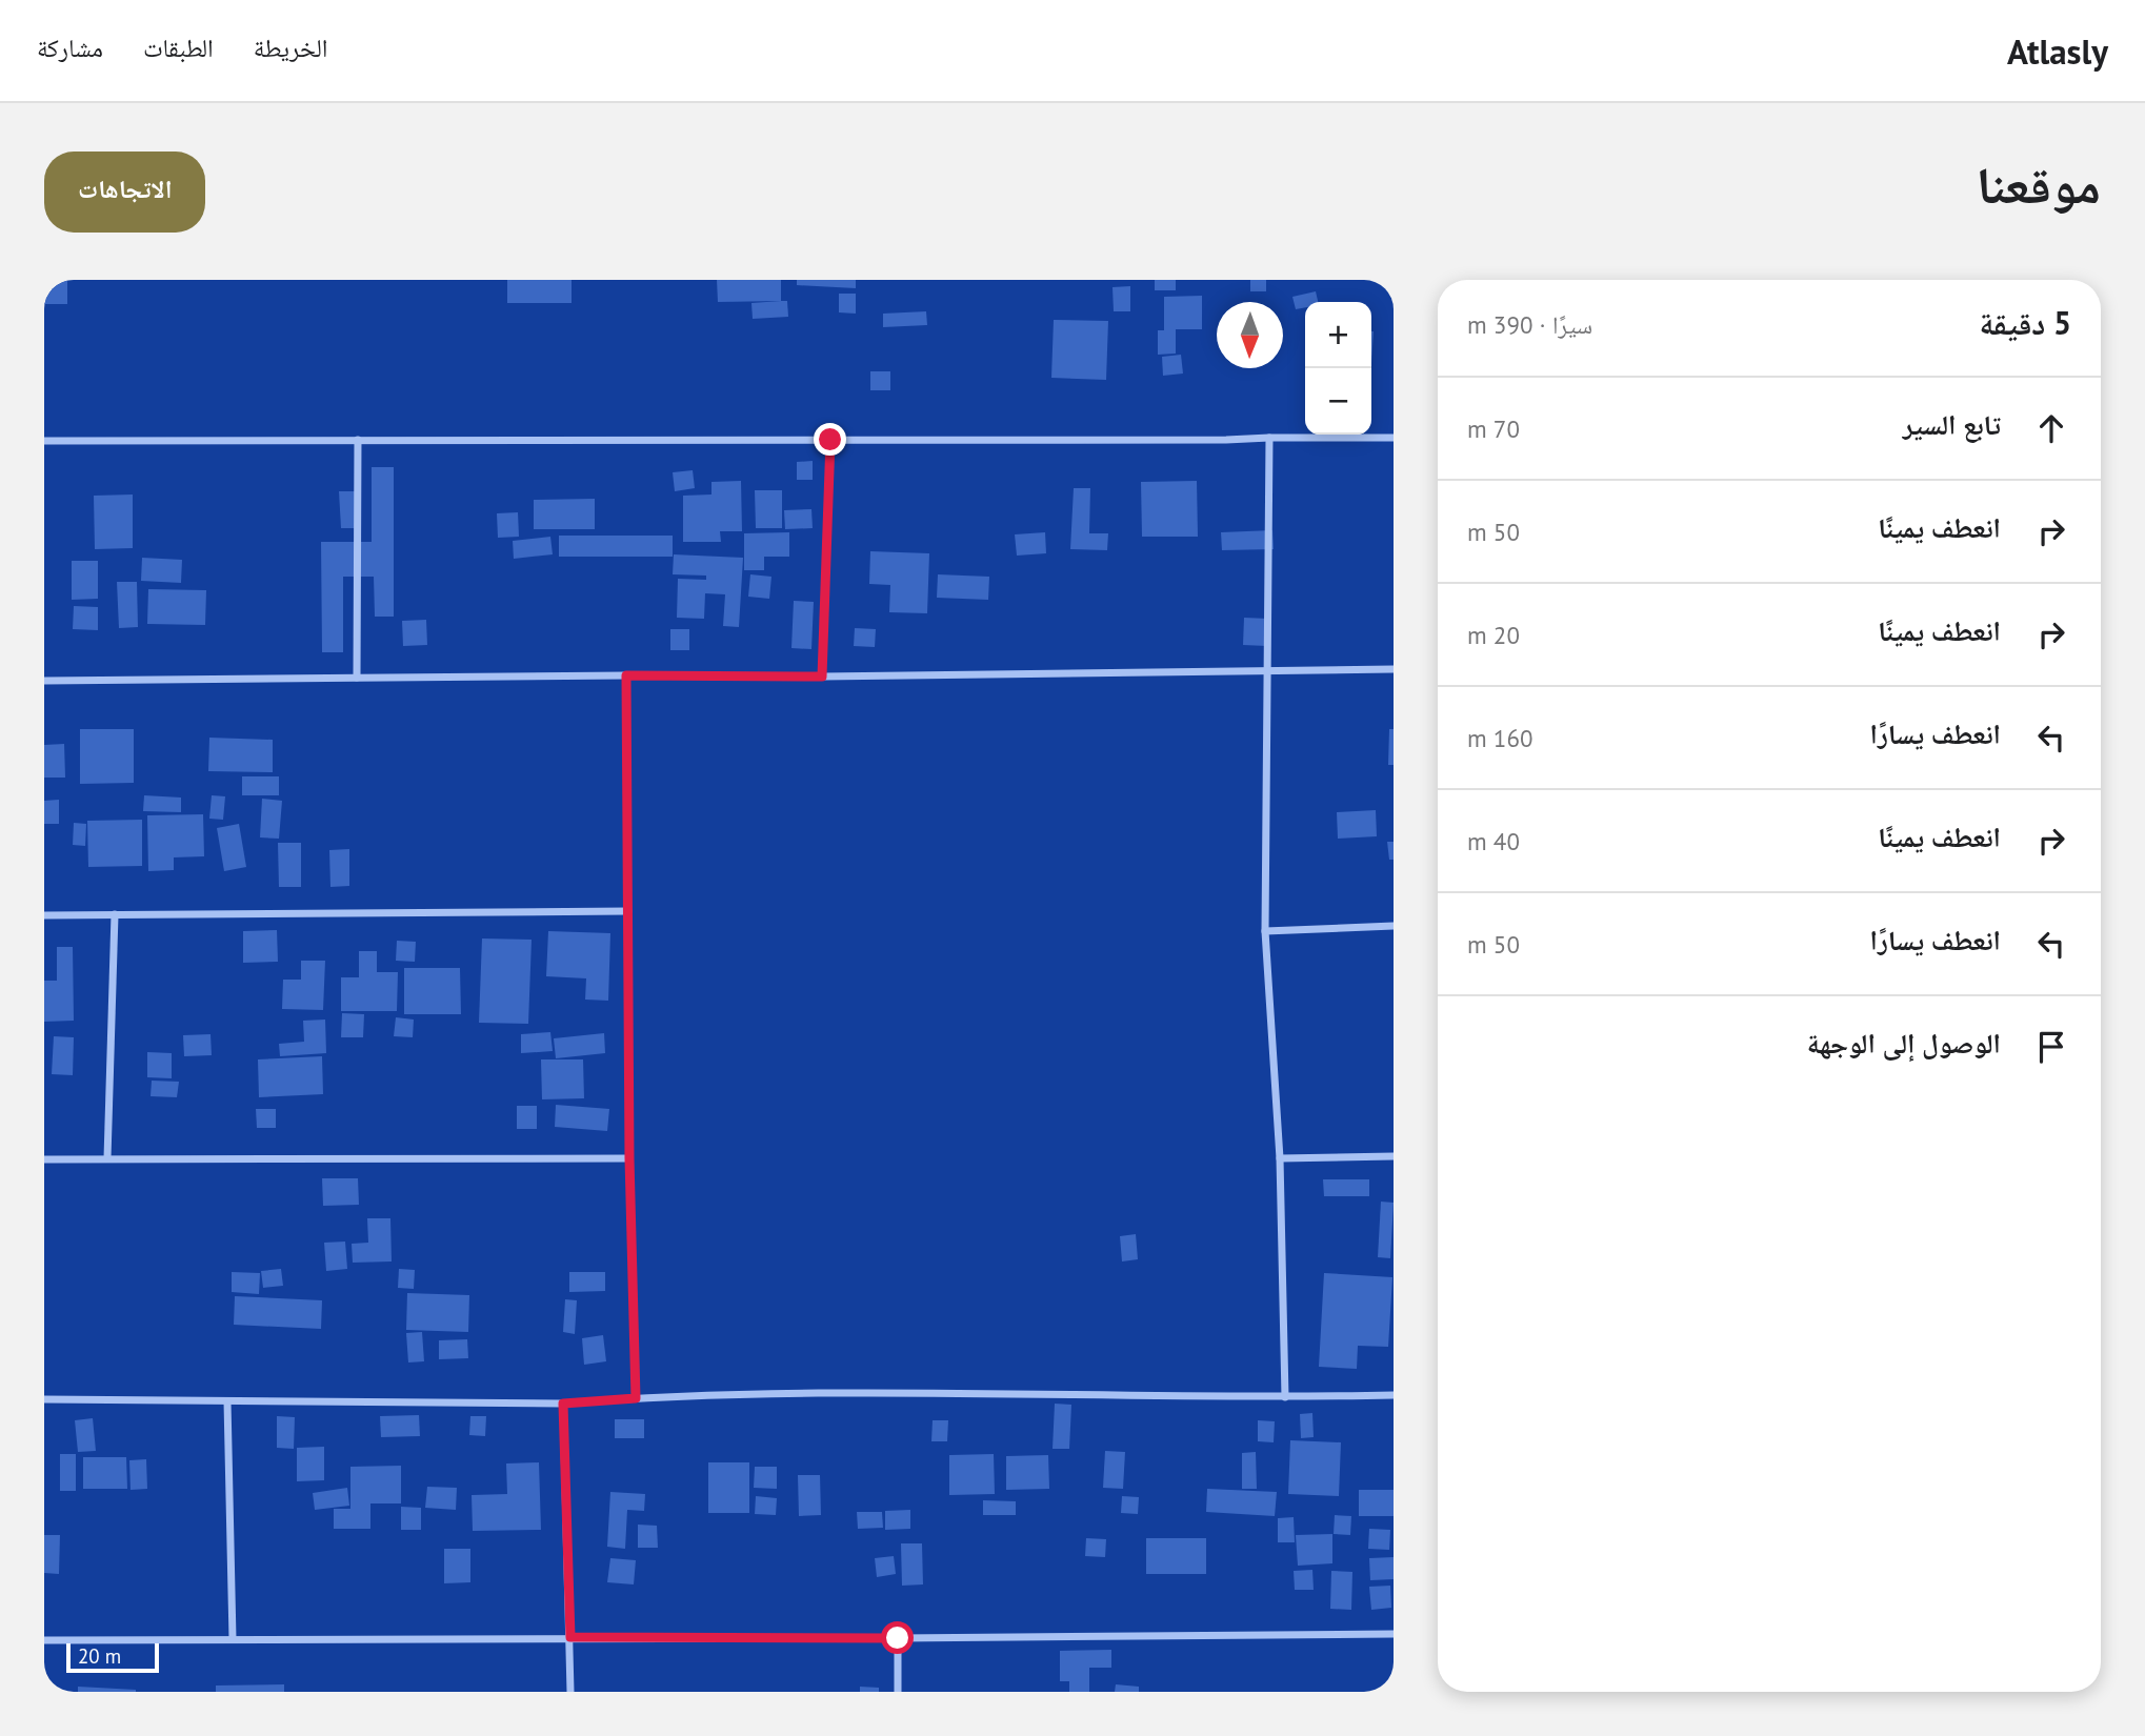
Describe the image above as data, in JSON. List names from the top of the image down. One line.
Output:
{"scale_bar":"20 m","north":"bottom","page":{"header":"Atlasly","nav":["الخريطة","الطبقات","مشاركة"],"title":"موقعنا","buttons":"الاتجاهات","heading":["5 دقيقة","سيرًا · 390 m"],"map_buttons":["+","−"],"list":[["تابع السير","70 m"],["انعطف يمينًا","50 m"],["انعطف يمينًا","20 m"],["انعطف يسارًا","160 m"],["انعطف يمينًا","40 m"],["انعطف يسارًا","50 m"],"الوصول إلى الوجهة"],"scale":"20 m"}}
